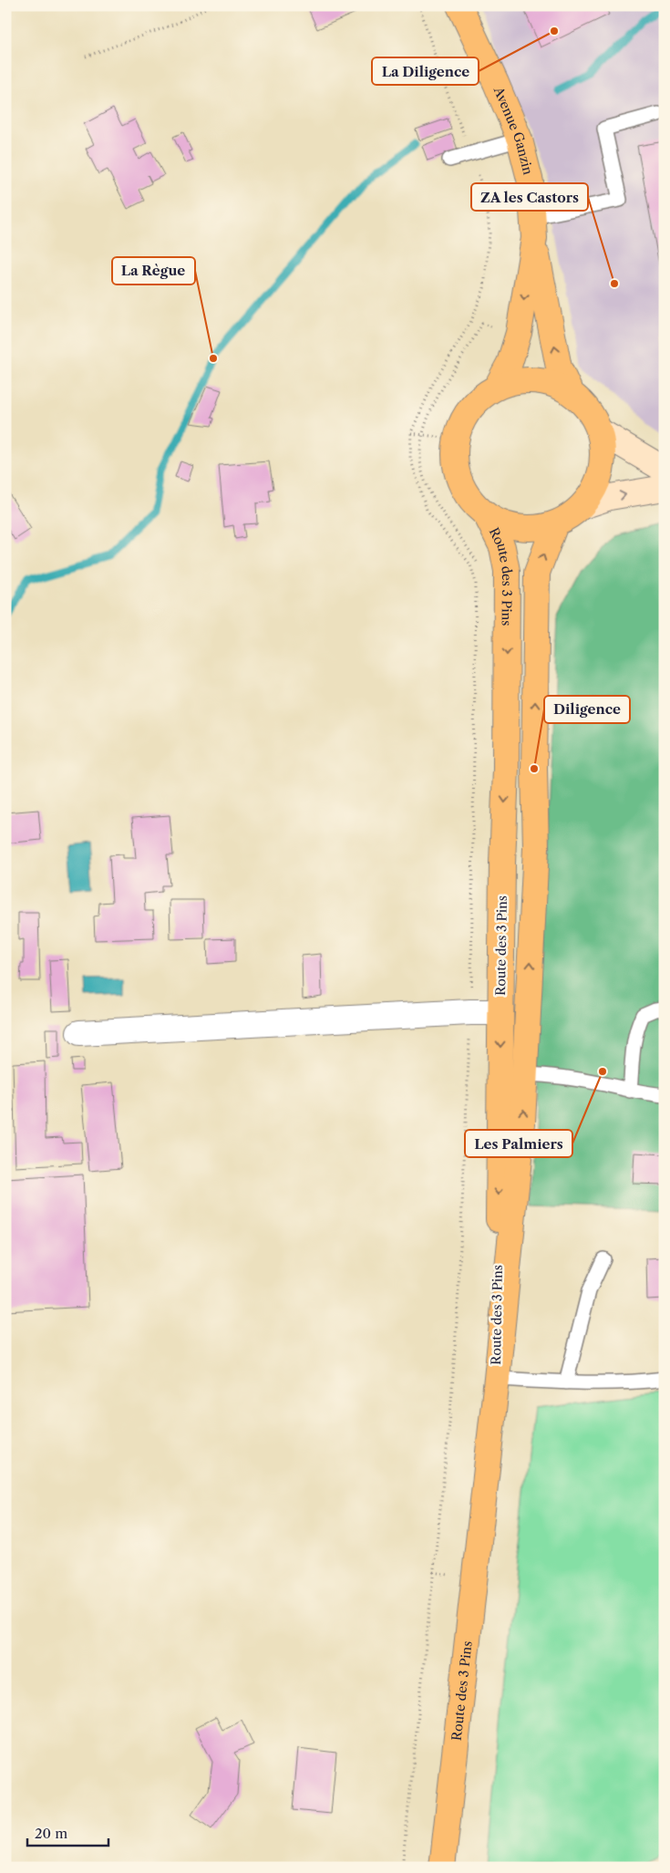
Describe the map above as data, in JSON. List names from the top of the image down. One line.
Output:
{"streets":{"main road":["Avenue Ganzin","Route des 3 Pins"]},"crossings":[["Avenue Ganzin","Route des 3 Pins"]],"places":["La Diligence","ZA les Castors","La Règue","Diligence","Les Palmiers"],"scale_bar":"20 m"}
